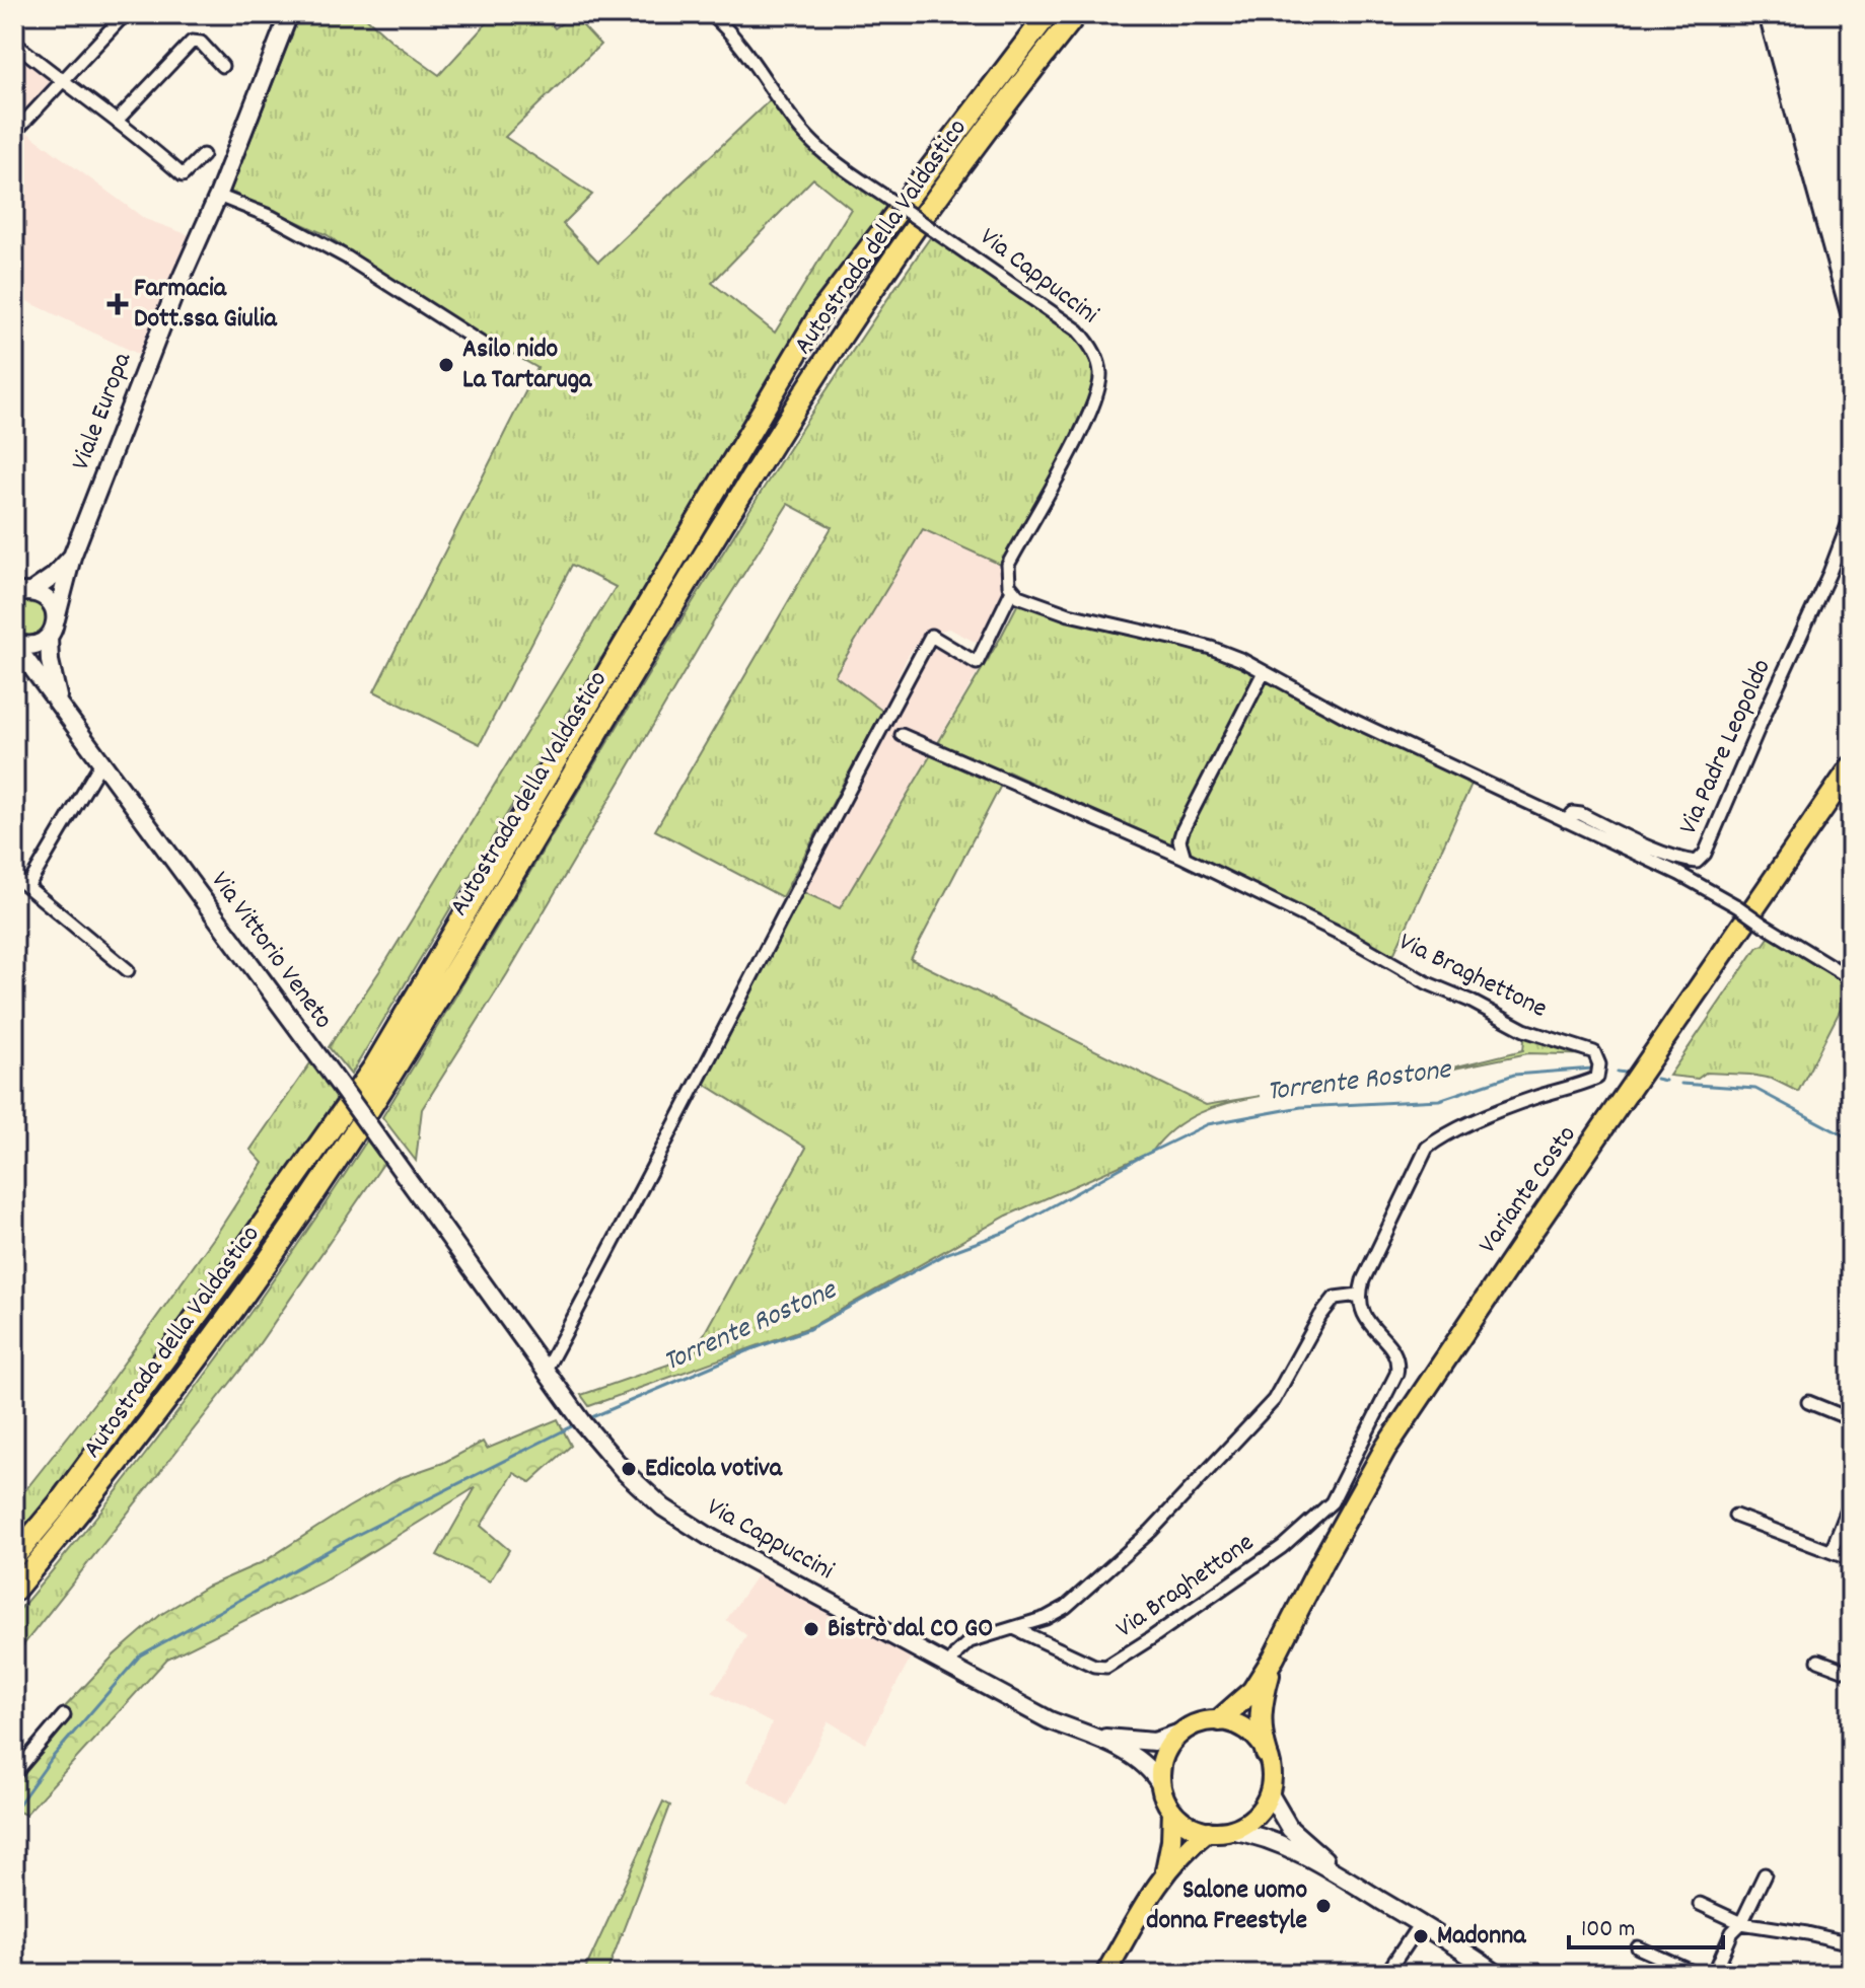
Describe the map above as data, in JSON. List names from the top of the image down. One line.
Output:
{"streets":{"highway":["Autostrada della Valdastico","Variante Costo"],"main road":["Via Cappuccini","Viale Europa","Via Vittorio Veneto"],"street":["Via Padre Leopoldo","Via Braghettone"]},"crossings":[["Via Cappuccini","Via Vittorio Veneto"],["Via Cappuccini","Via Braghettone"],["Viale Europa","Via Vittorio Veneto"]],"water":["Torrente Rostone"],"places":{"health":["Farmacia Dott.ssa Giulia"],"other":["Asilo nido La Tartaruga","Edicola votiva","Bistrò dal CO GO","Salone uomo donna Freestyle","Madonna"]},"scale_bar":"100 m"}
